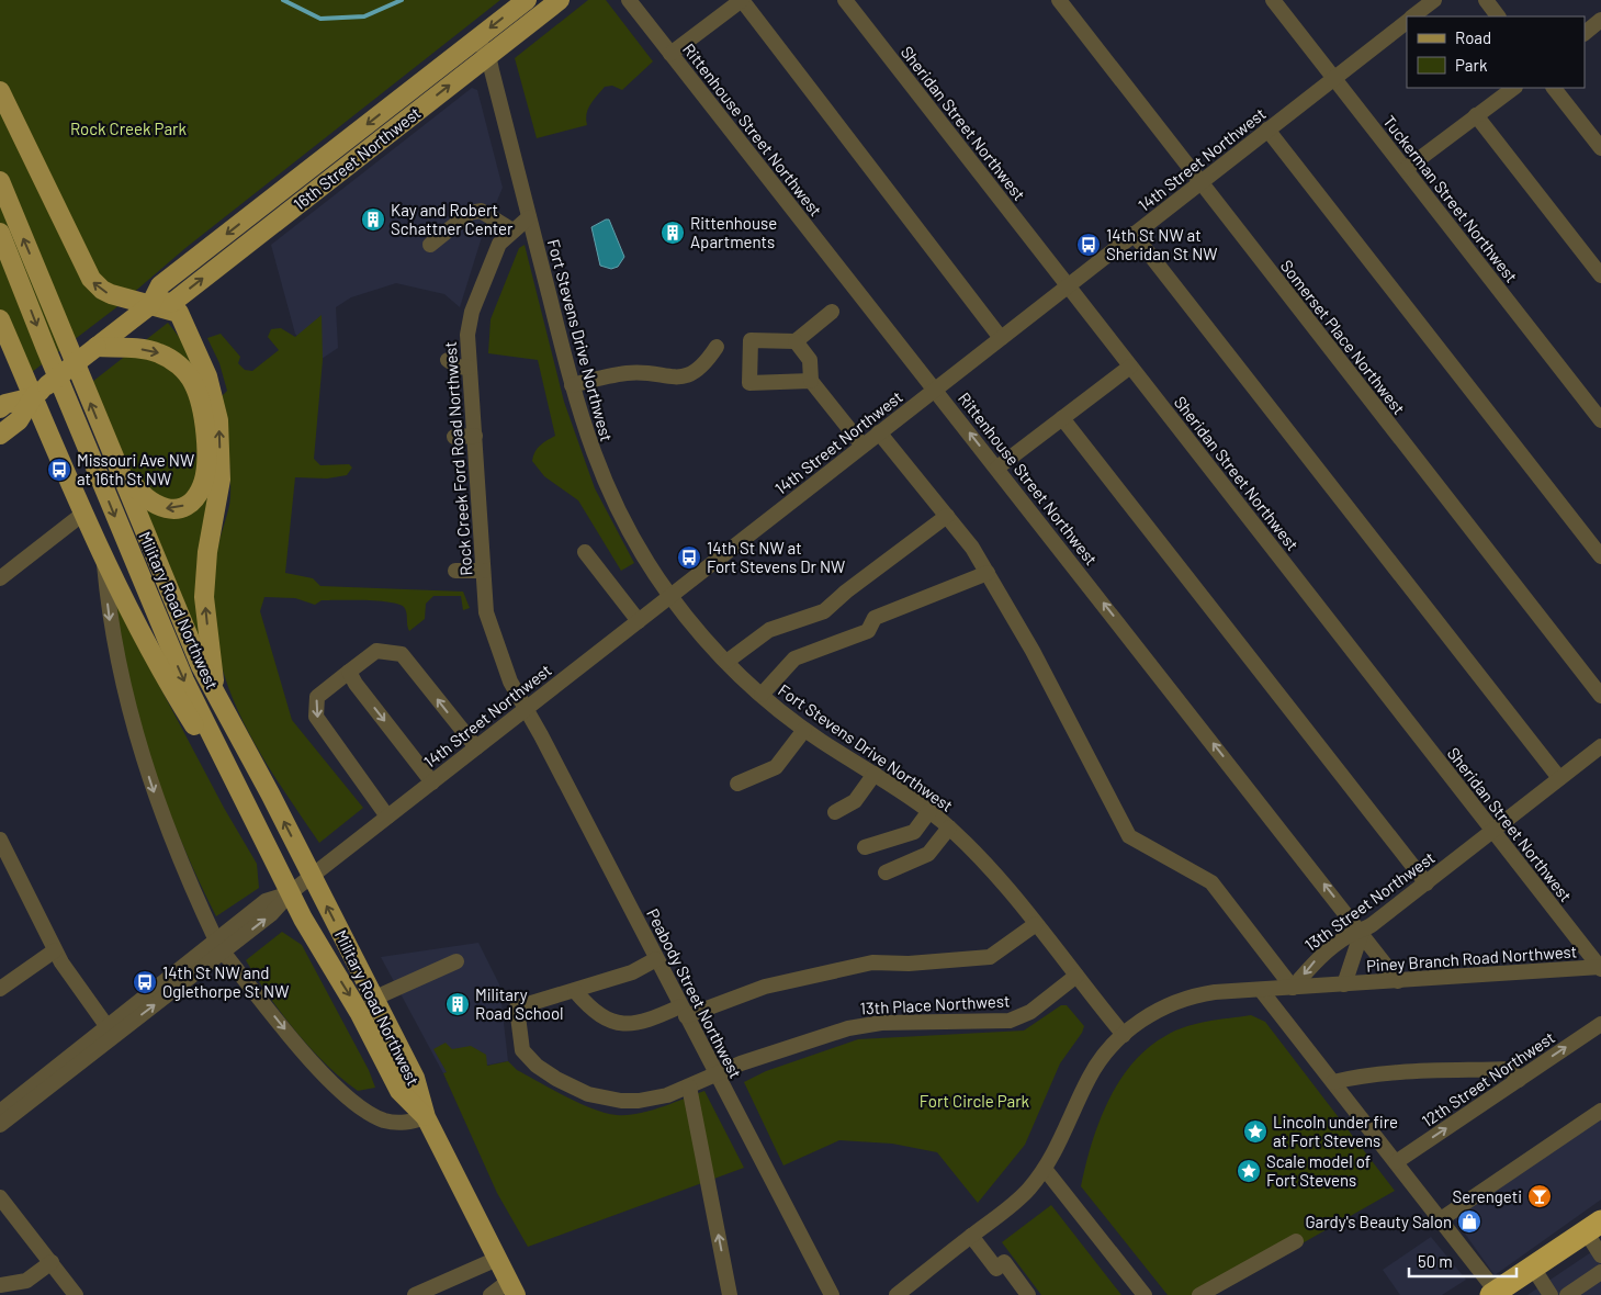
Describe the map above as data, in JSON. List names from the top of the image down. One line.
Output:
{"streets":{"main road":["16th Street Northwest","Military Road Northwest"],"street":["Sheridan Street Northwest","Rittenhouse Street Northwest","14th Street Northwest","Tuckerman Street Northwest","Somerset Place Northwest","Fort Stevens Drive Northwest","Rock Creek Ford Road Northwest","13th Street Northwest","Piney Branch Road Northwest","Peabody Street Northwest","13th Place Northwest","12th Street Northwest"]},"crossings":[["Sheridan Street Northwest","14th Street Northwest"],["Sheridan Street Northwest","13th Street Northwest"],["Sheridan Street Northwest","Piney Branch Road Northwest"],["Rittenhouse Street Northwest","14th Street Northwest"],["Rittenhouse Street Northwest","13th Street Northwest"],["Rittenhouse Street Northwest","Piney Branch Road Northwest"],["16th Street Northwest","Fort Stevens Drive Northwest"],["14th Street Northwest","Tuckerman Street Northwest"],["14th Street Northwest","Somerset Place Northwest"],["14th Street Northwest","Fort Stevens Drive Northwest"],["14th Street Northwest","Rock Creek Ford Road Northwest"],["14th Street Northwest","Military Road Northwest"],["14th Street Northwest","Peabody Street Northwest"],["Fort Stevens Drive Northwest","Rock Creek Ford Road Northwest"],["Fort Stevens Drive Northwest","13th Place Northwest"],["Rock Creek Ford Road Northwest","Peabody Street Northwest"],["Peabody Street Northwest","13th Place Northwest"]],"parks":["Rock Creek Park","Fort Circle Park"],"places":{"building":["Kay and Robert Schattner Center","Rittenhouse Apartments","Military Road School"],"bus stop":["14th St NW at Sheridan St NW","Missouri Ave NW at 16th St NW","14th St NW at Fort Stevens Dr NW","14th St NW and Oglethorpe St NW"],"place":["Lincoln under fire at Fort Stevens","Scale model of Fort Stevens"],"bar":["Serengeti"],"shop":["Gardy's Beauty Salon"]},"legend":["Road","Park"],"scale_bar":"50 m"}
